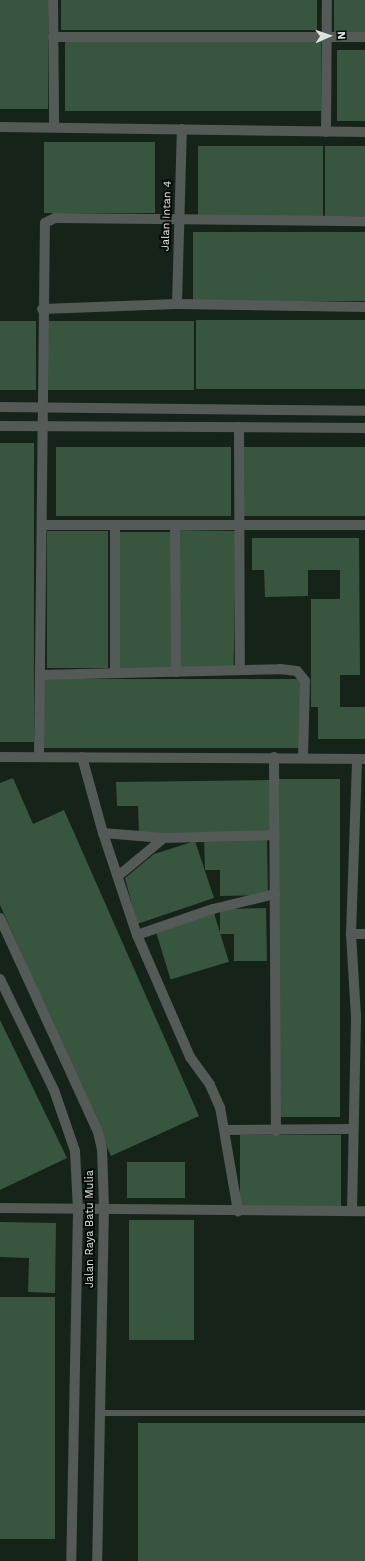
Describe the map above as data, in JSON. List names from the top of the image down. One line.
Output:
{"streets":{"street":["Jalan Intan 4","Jalan Raya Batu Mulia"]},"north":"right"}
